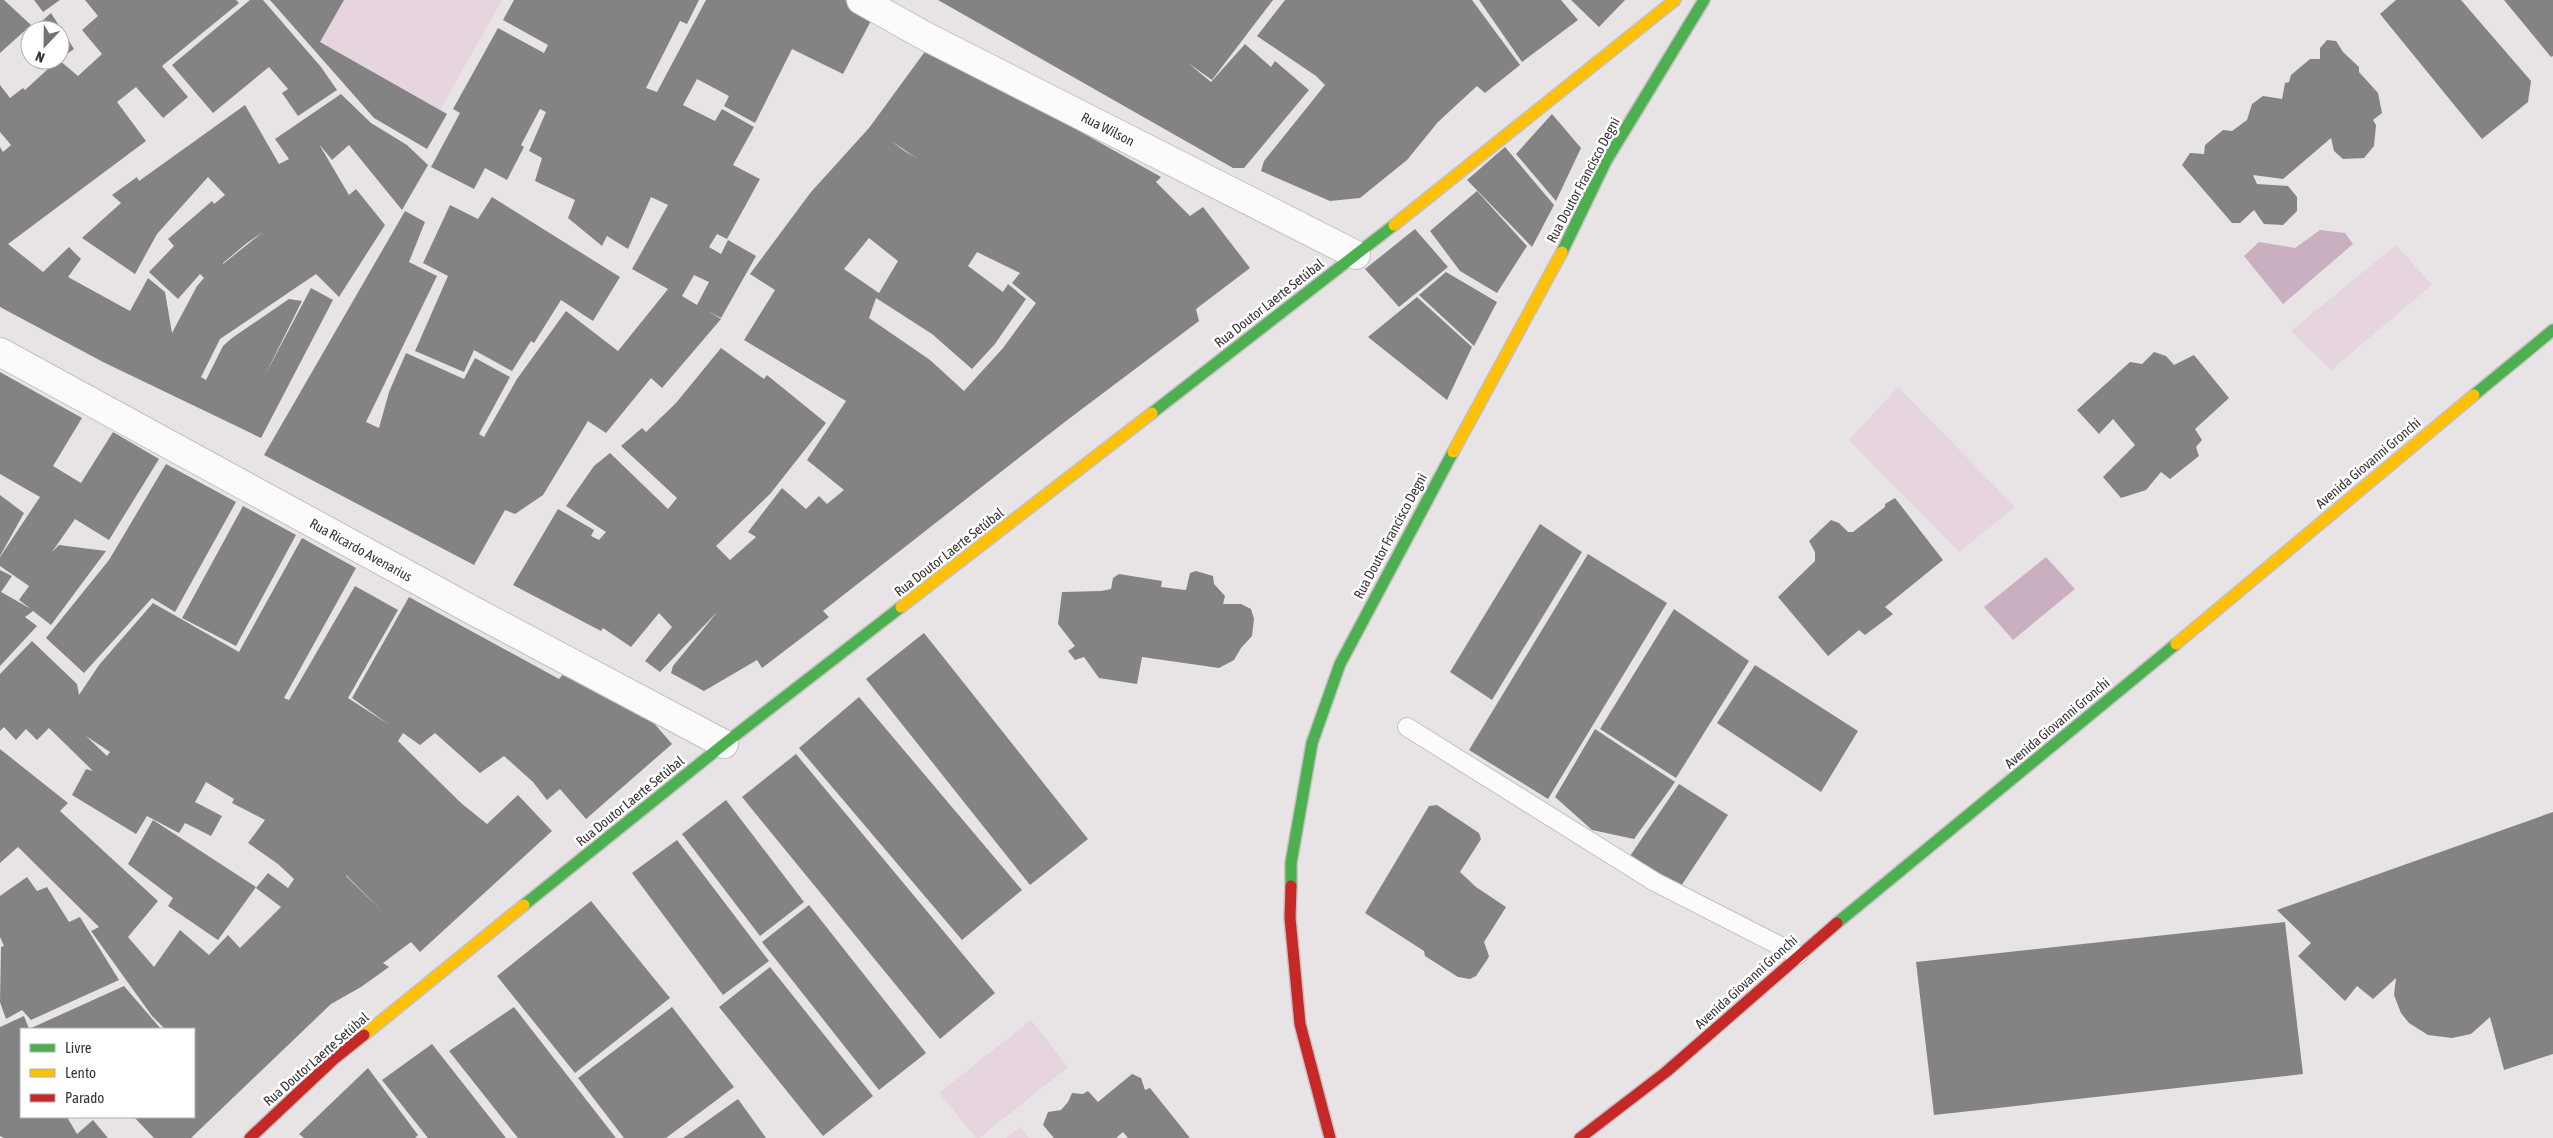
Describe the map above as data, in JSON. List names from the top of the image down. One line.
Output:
{"streets":{"street":["Rua Wilson","Rua Doutor Francisco Degni","Rua Doutor Laerte Setúbal","Avenida Giovanni Gronchi","Rua Ricardo Avenarius"]},"crossings":[["Rua Wilson","Rua Doutor Laerte Setúbal"],["Rua Doutor Laerte Setúbal","Rua Ricardo Avenarius"]],"legend":["Livre","Lento","Parado"],"north":"bottom"}
